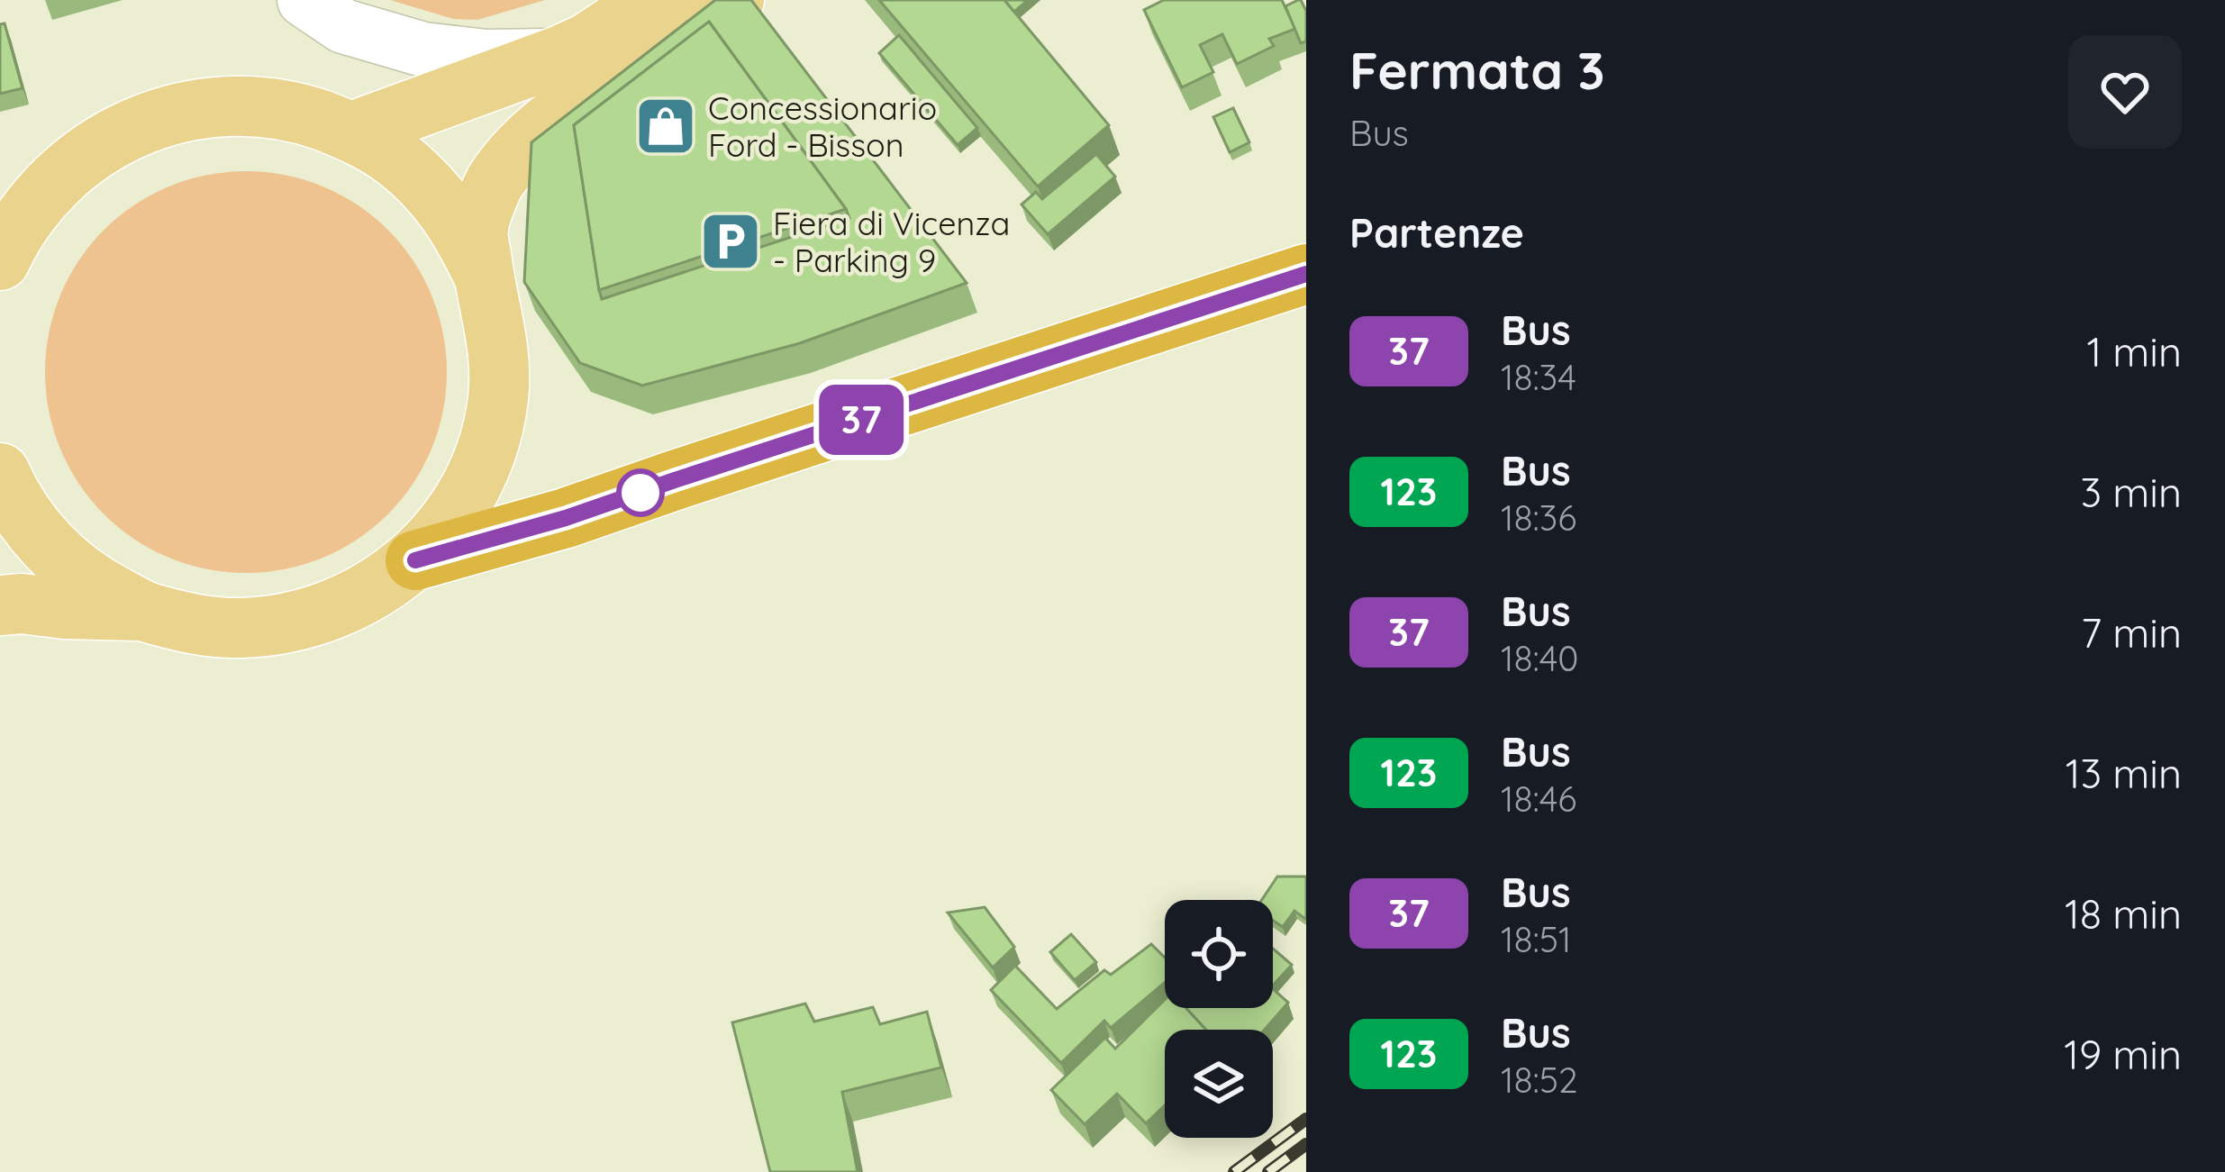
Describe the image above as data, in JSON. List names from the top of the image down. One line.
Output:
{"places":{"shop":["Concessionario Ford - Bisson"],"parking":["Fiera di Vicenza - Parking 9"]},"lines":["bus line 37"],"page":{"on_map":"37","heading":[["Fermata 3","Bus"],"Partenze"],"list":[{"mark":"37","name":"Bus","note":"18:34","value":"1 min"},{"mark":"123","name":"Bus","note":"18:36","value":"3 min"},{"mark":"37","name":"Bus","note":"18:40","value":"7 min"},{"mark":"123","name":"Bus","note":"18:46","value":"13 min"},{"mark":"37","name":"Bus","note":"18:51","value":"18 min"},{"mark":"123","name":"Bus","note":"18:52","value":"19 min"}]}}
